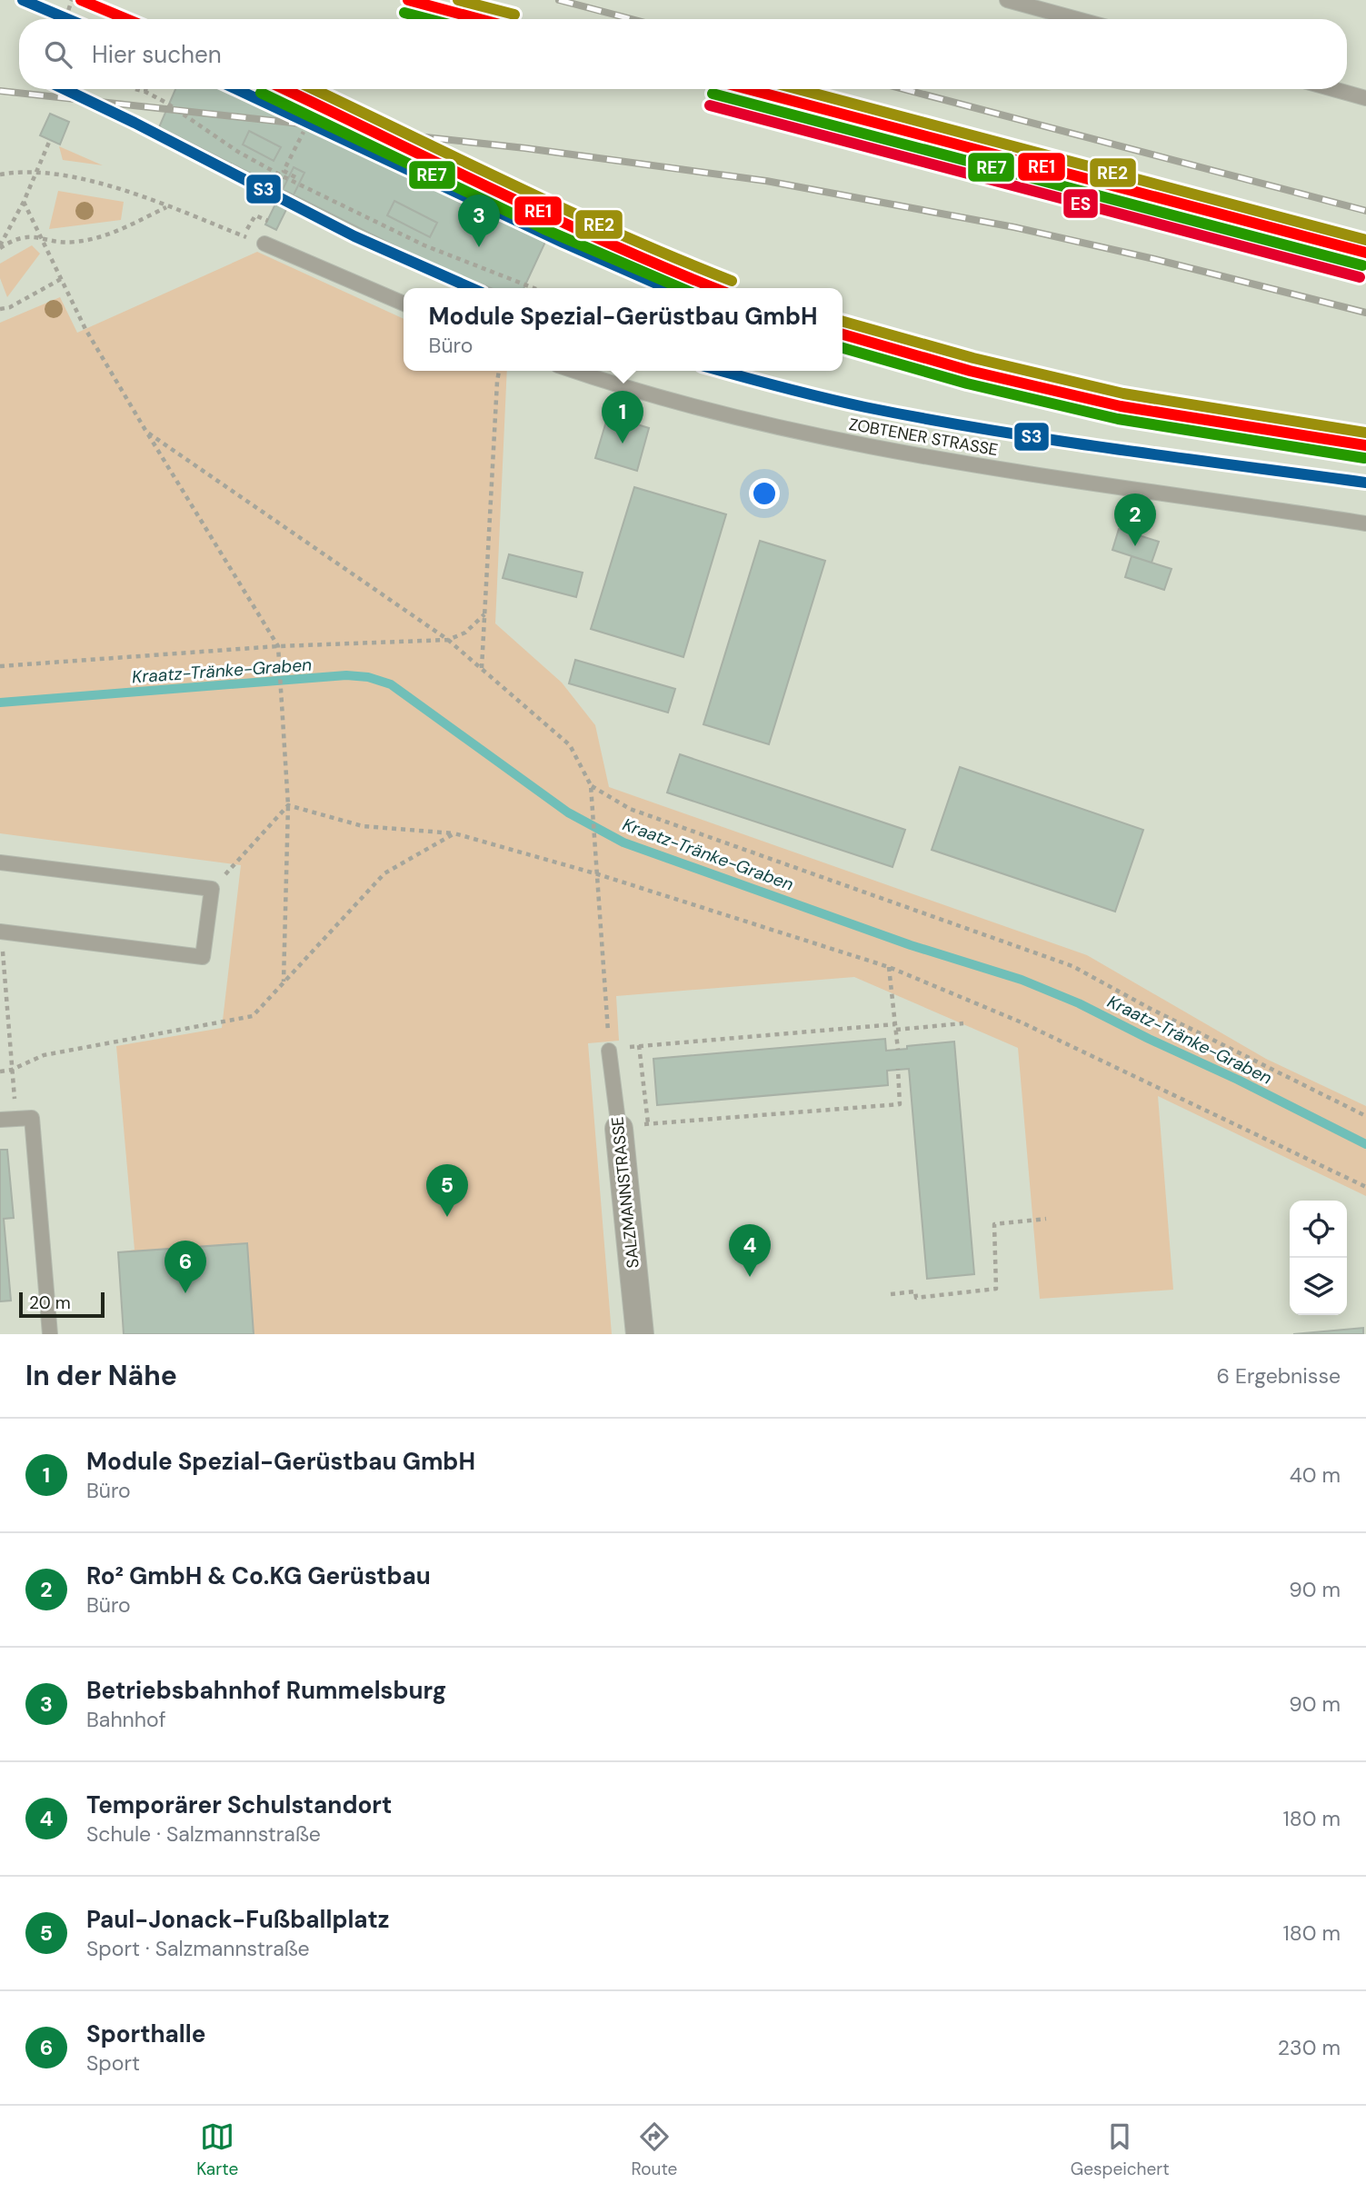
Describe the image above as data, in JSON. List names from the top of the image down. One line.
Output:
{"streets":{"street":["SALZMANNSTRASSE"],"lane":["ZOBTENER STRASSE"]},"water":["Kraatz-Tränke-Graben"],"lines":["transit line S3","transit line RE1","transit line RE2","transit line RE7","transit line ES"],"scale_bar":"20 m","page":{"search":"Hier suchen","pins":["3","1","2","5","4","6"],"popup":["Module Spezial-Gerüstbau GmbH","Büro"],"scale":"20 m","heading":["In der Nähe","6 Ergebnisse"],"list":[{"mark":"1","name":"Module Spezial-Gerüstbau GmbH","note":"Büro","value":"40 m"},{"mark":"2","name":"Ro² GmbH & Co.KG Gerüstbau","note":"Büro","value":"90 m"},{"mark":"3","name":"Betriebsbahnhof Rummelsburg","note":"Bahnhof","value":"90 m"},{"mark":"4","name":"Temporärer Schulstandort","note":"Schule · Salzmannstraße","value":"180 m"},{"mark":"5","name":"Paul-Jonack-Fußballplatz","note":"Sport · Salzmannstraße","value":"180 m"},{"mark":"6","name":"Sporthalle","note":"Sport","value":"230 m"}],"nav":["Karte","Route","Gespeichert"]}}
